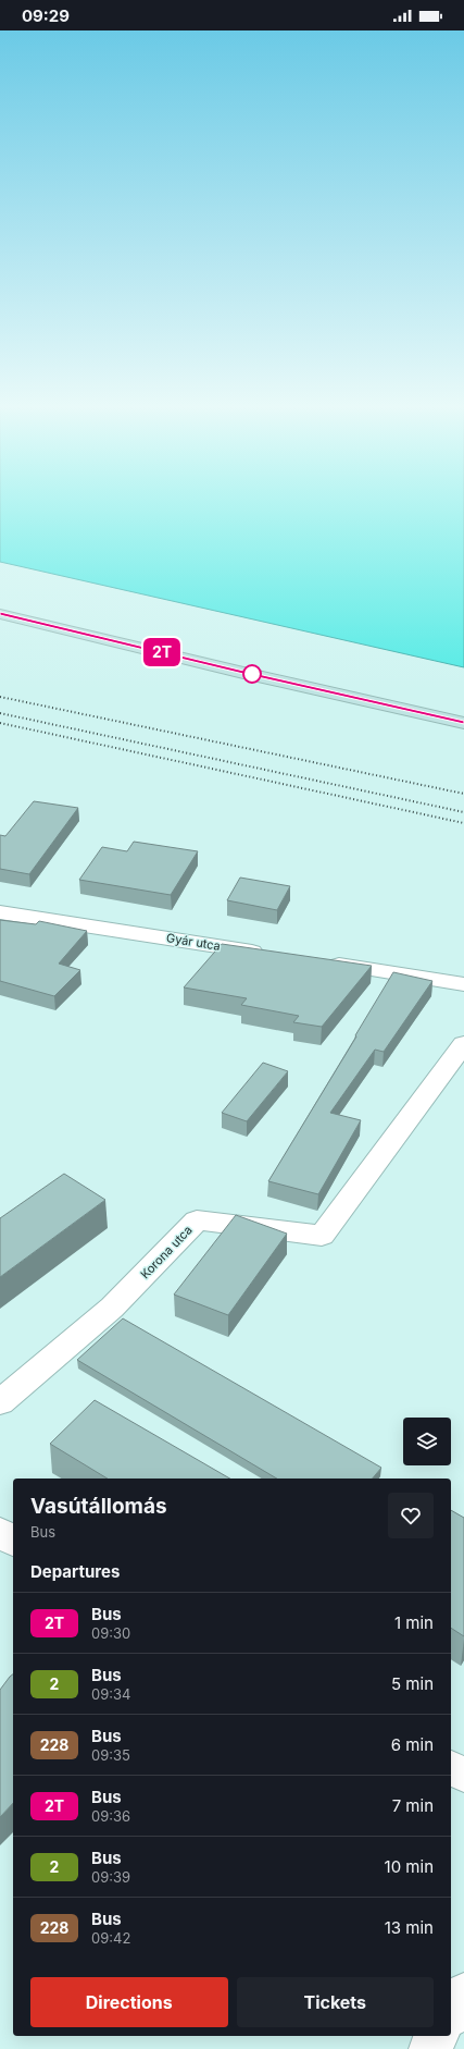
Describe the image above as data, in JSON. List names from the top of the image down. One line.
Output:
{"streets":{"street":["Gyár utca","Korona utca"]},"lines":["bus line 2T"],"page":{"status":"09:29","on_map":"2T","heading":[["Vasútállomás","Bus"],"Departures"],"list":[{"mark":"2T","name":"Bus","note":"09:30","value":"1 min"},{"mark":"2","name":"Bus","note":"09:34","value":"5 min"},{"mark":"228","name":"Bus","note":"09:35","value":"6 min"},{"mark":"2T","name":"Bus","note":"09:36","value":"7 min"},{"mark":"2","name":"Bus","note":"09:39","value":"10 min"},{"mark":"228","name":"Bus","note":"09:42","value":"13 min"}],"buttons":["Directions","Tickets"]}}
